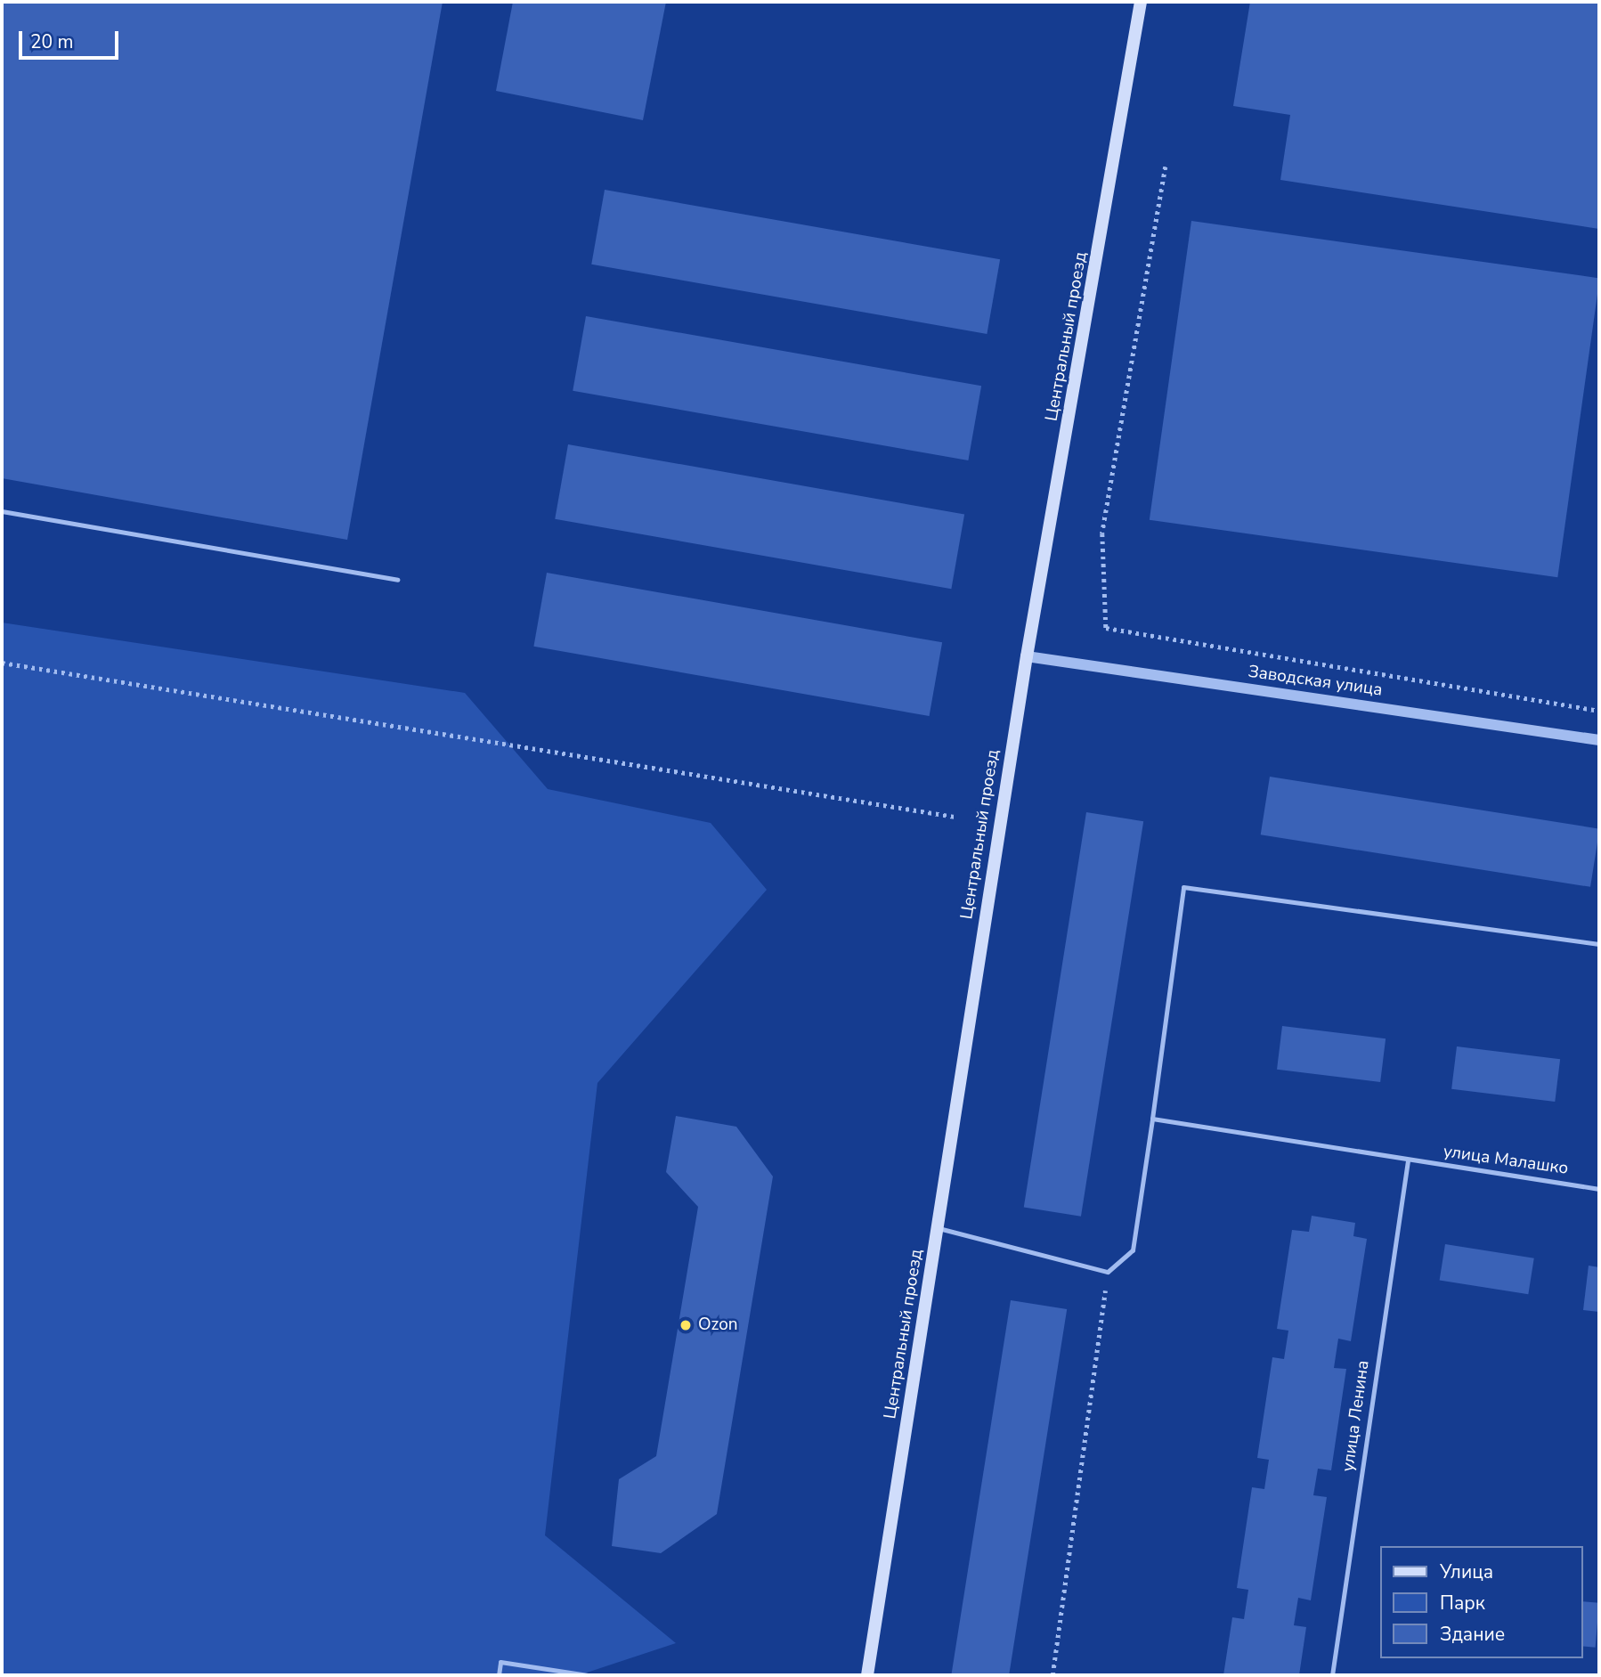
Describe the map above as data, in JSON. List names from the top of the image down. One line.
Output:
{"streets":{"main road":["Центральный проезд"],"street":["Заводская улица"],"lane":["улица Малашко","улица Ленина"]},"crossings":[["Центральный проезд","Заводская улица"],["улица Малашко","улица Ленина"]],"places":["Ozon"],"legend":["Улица","Парк","Здание"],"scale_bar":"20 m"}
